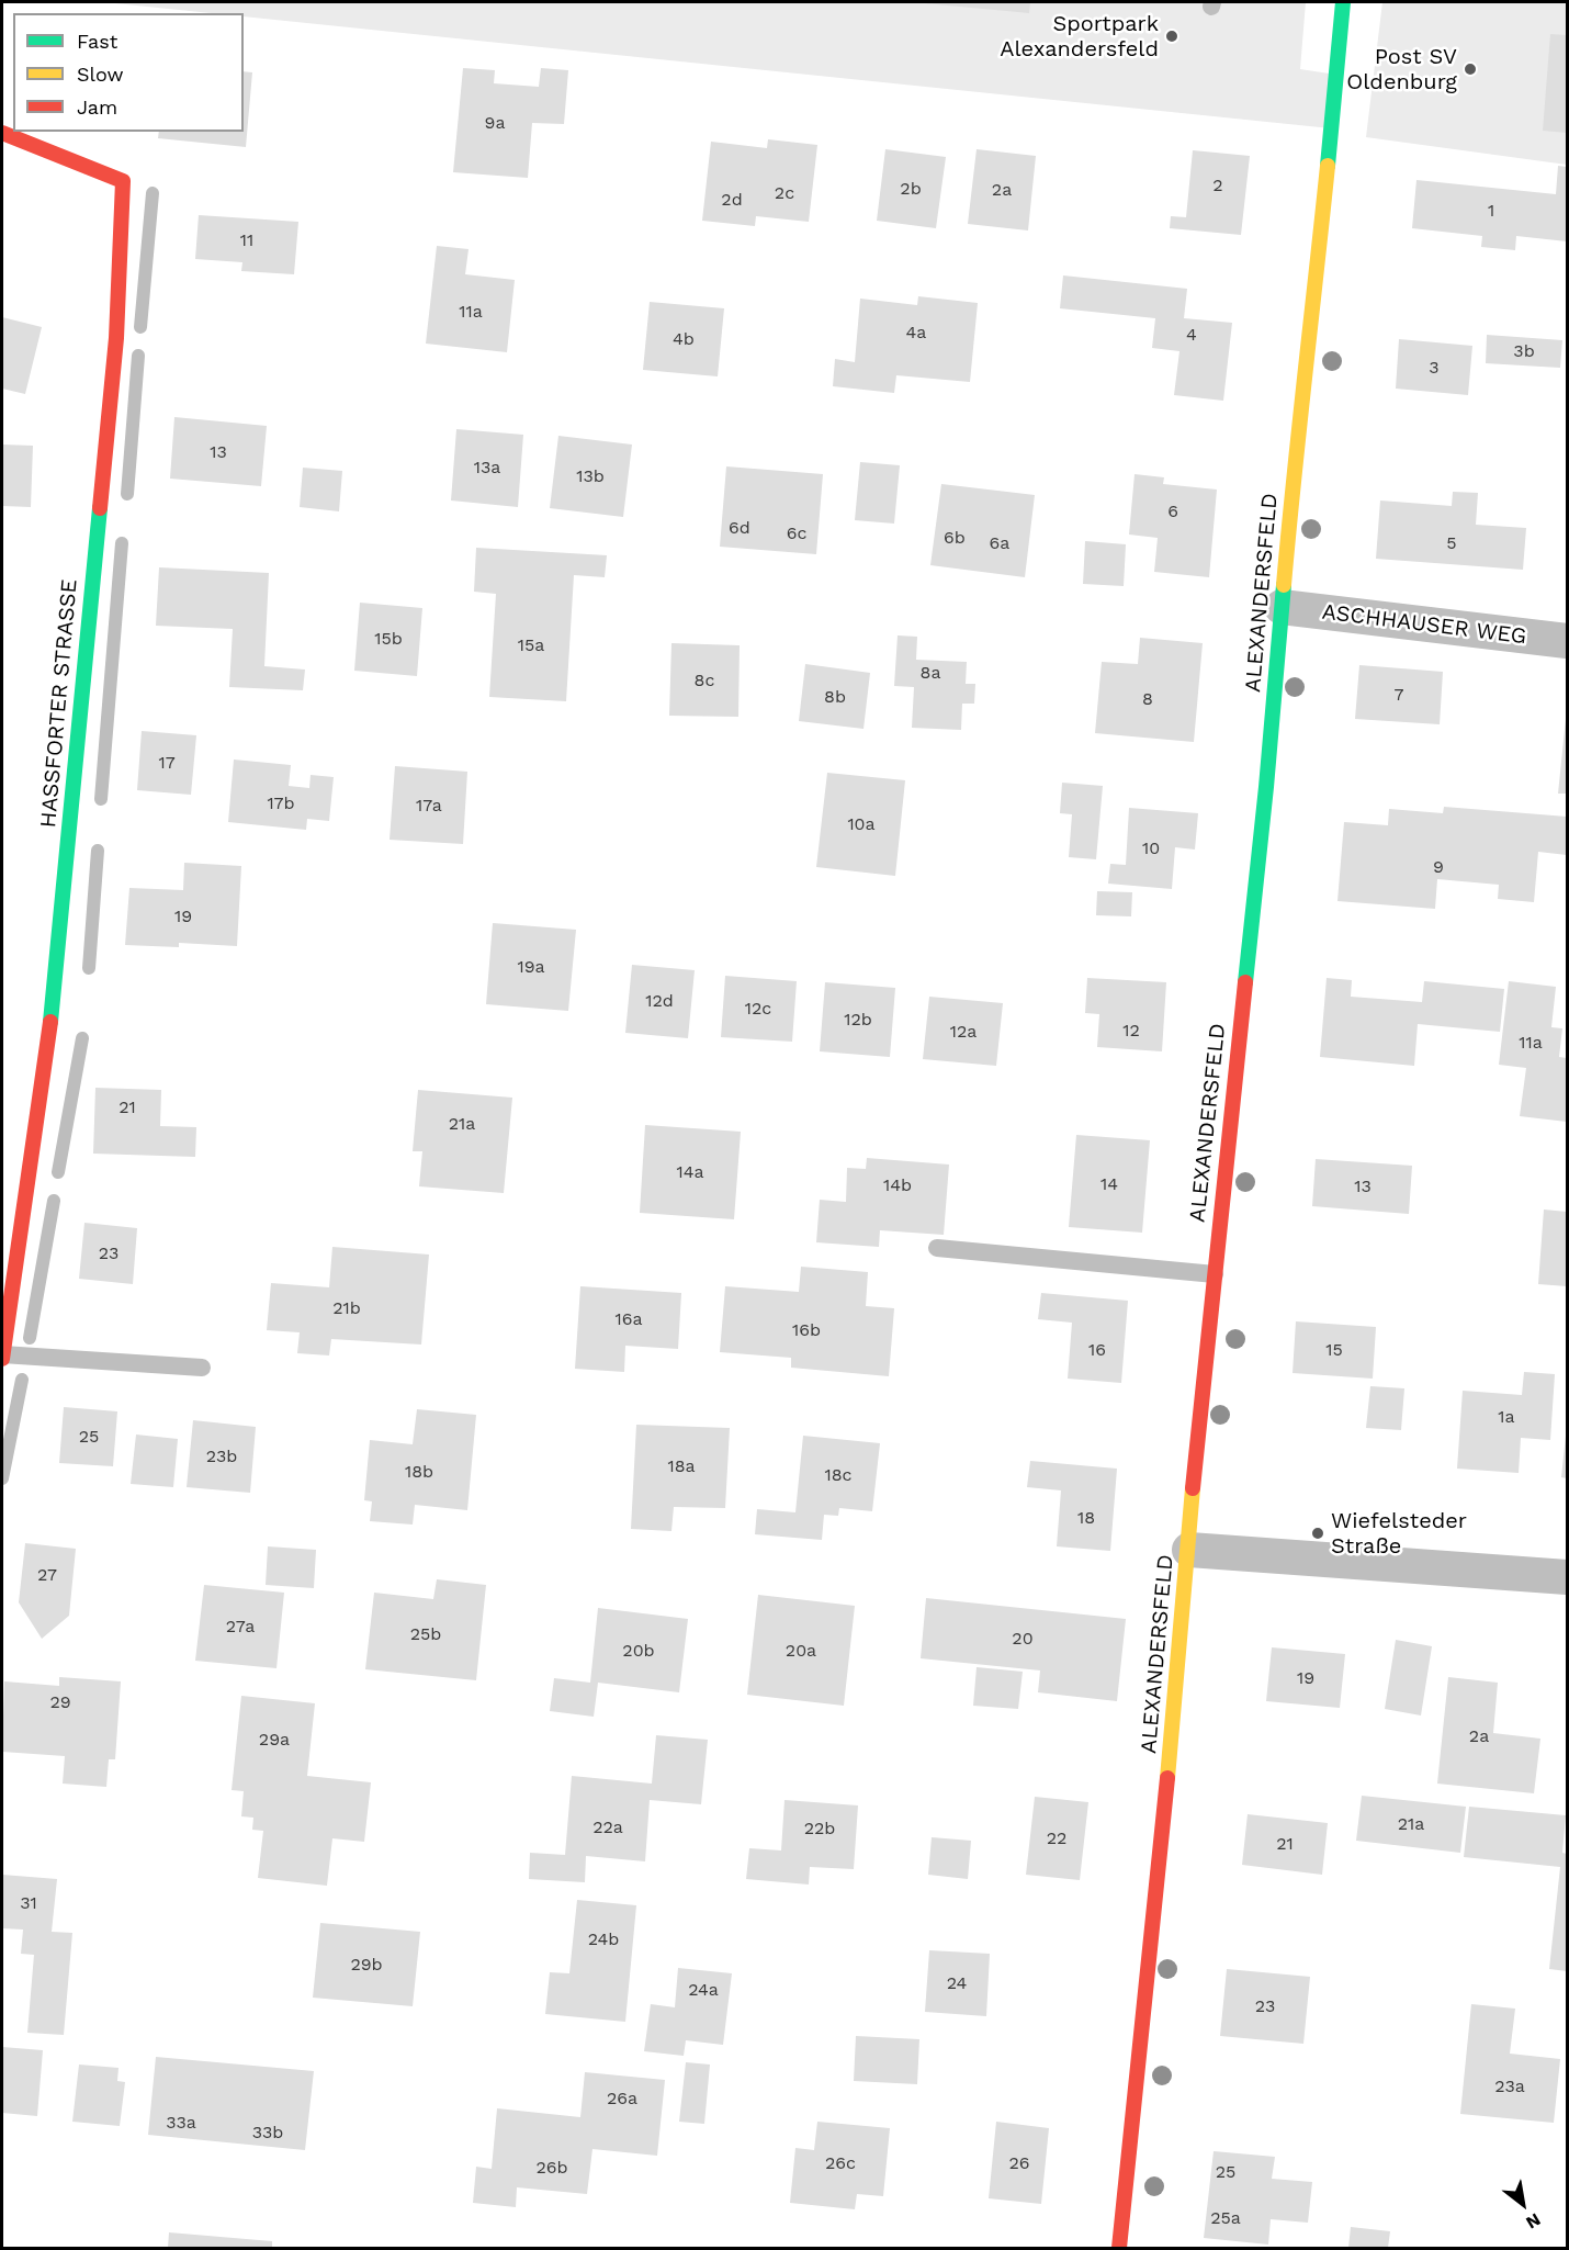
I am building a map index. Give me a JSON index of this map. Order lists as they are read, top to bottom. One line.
{"streets":{"street":["ALEXANDERSFELD","ASCHHAUSER WEG","HASSFORTER STRASSE"]},"crossings":[["ALEXANDERSFELD","ASCHHAUSER WEG"]],"places":["Sportpark Alexandersfeld","Post SV Oldenburg","Wiefelsteder Straße"],"house_numbers":["9a","2","2b","2a","2c","2d","1","11","11a","4a","4","4b","3b","3","13","13a","13b","6","6d","6c","6b","6a","5","15b","15a","8a","8c","7","8b","8","17","17b","17a","10a","10","9","19","19a","12d","12c","12b","12","12a","11a","21","21a","14a","14","14b","13","23","21b","16a","16b","16","15","1a","25","23b","18a","18b","18c","18","27","27a","25b","20","20b","20a","19","29","2a","29a","21a","22a","22b","22","21","31","24b","29b","24","24a","23","23a","26a","33a","33b","26c","26","26b","25","25a"],"legend":["Fast","Slow","Jam"],"north":"bottom right"}
